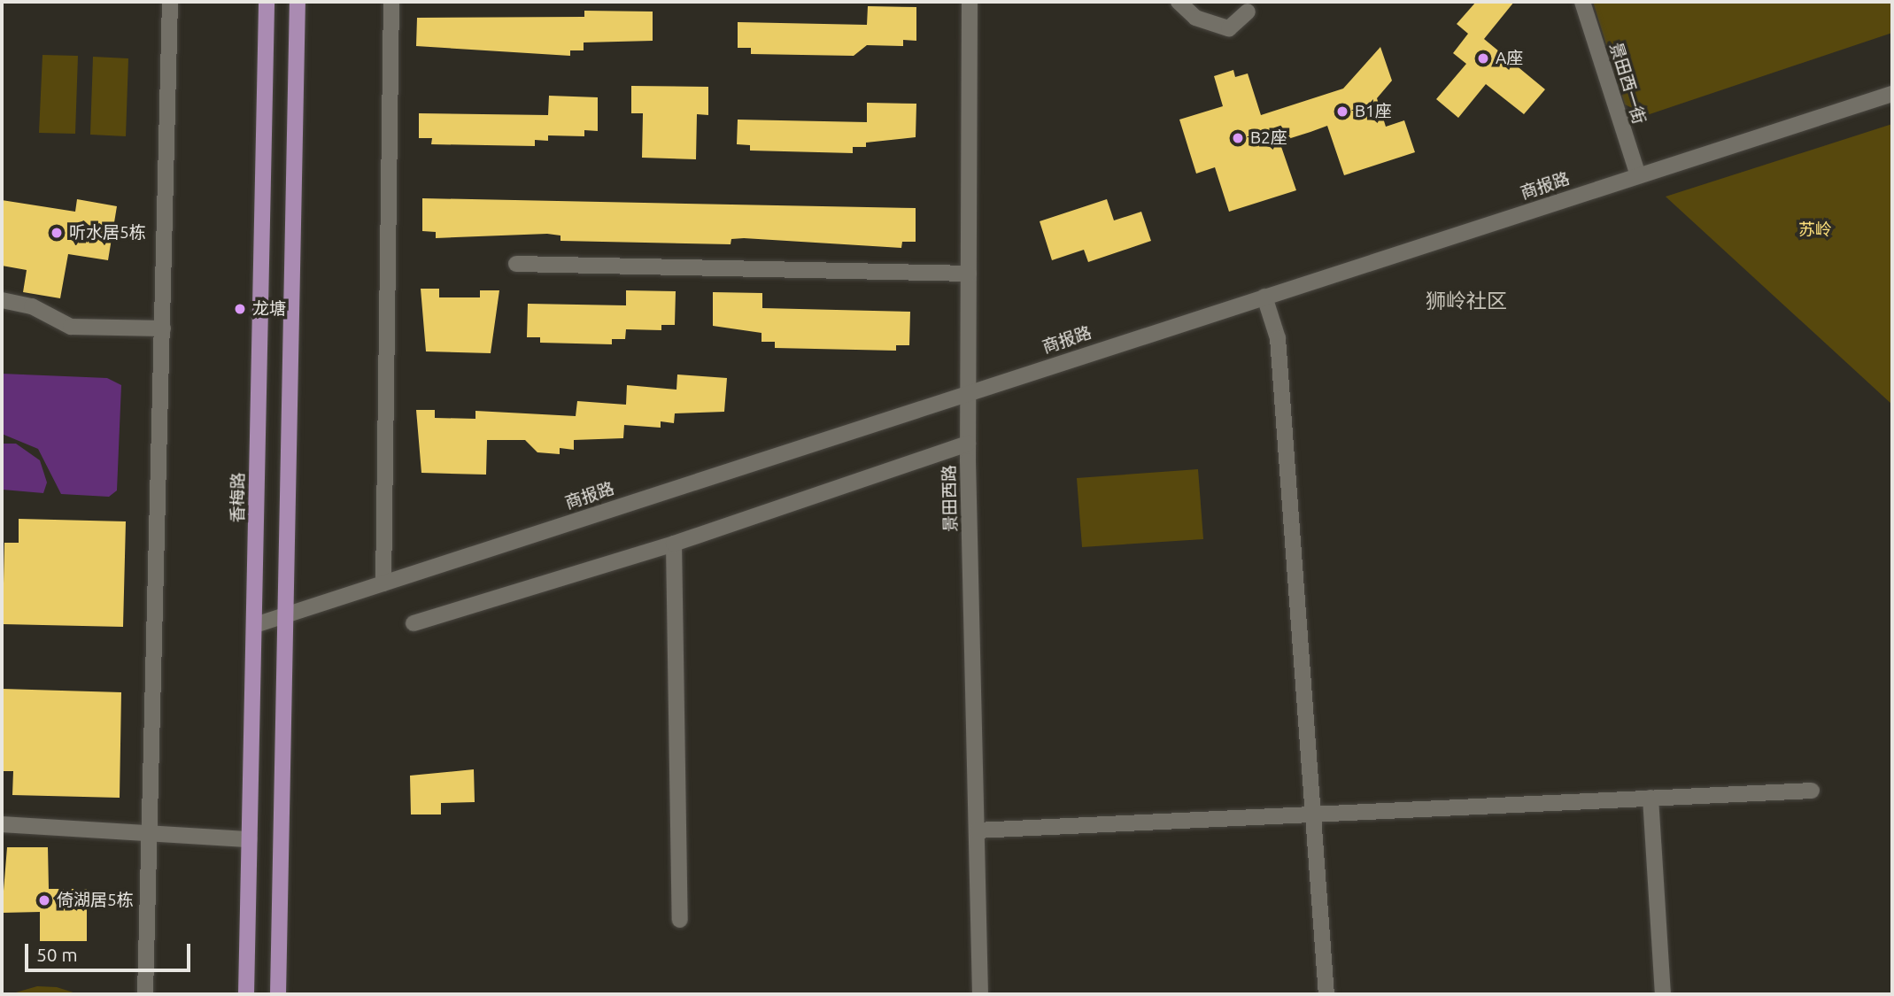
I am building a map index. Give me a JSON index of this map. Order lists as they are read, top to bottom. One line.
{"streets":{"main road":["香梅路"],"street":["景田西一街","商报路","景田西路"]},"crossings":[["景田西一街","商报路"],["商报路","香梅路"],["商报路","景田西路"]],"districts":["狮岭社区"],"parks":["苏岭"],"places":["A座","B1座","B2座","听水居5栋","龙塘","倚湖居5栋"],"scale_bar":"50 m"}
